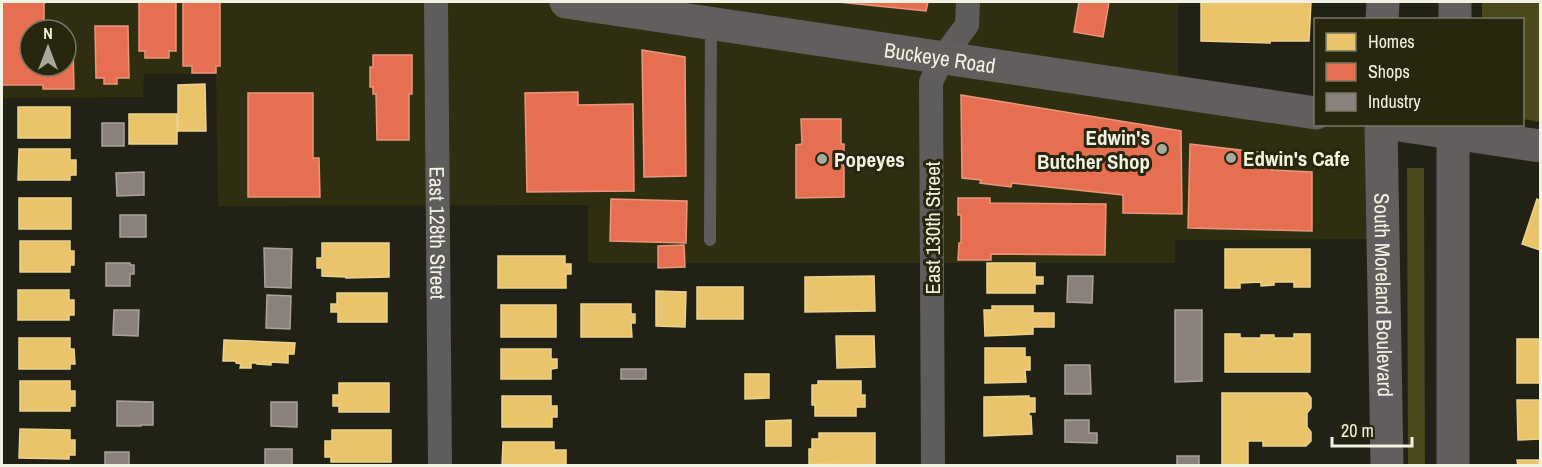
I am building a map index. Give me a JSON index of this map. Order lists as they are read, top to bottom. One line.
{"streets":{"street":["Buckeye Road","East 130th Street","East 128th Street","South Moreland Boulevard"]},"crossings":[["Buckeye Road","East 130th Street"]],"places":["Edwin's Butcher Shop","Edwin's Cafe","Popeyes"],"legend":["Homes","Shops","Industry"],"scale_bar":"20 m","north":"top"}
